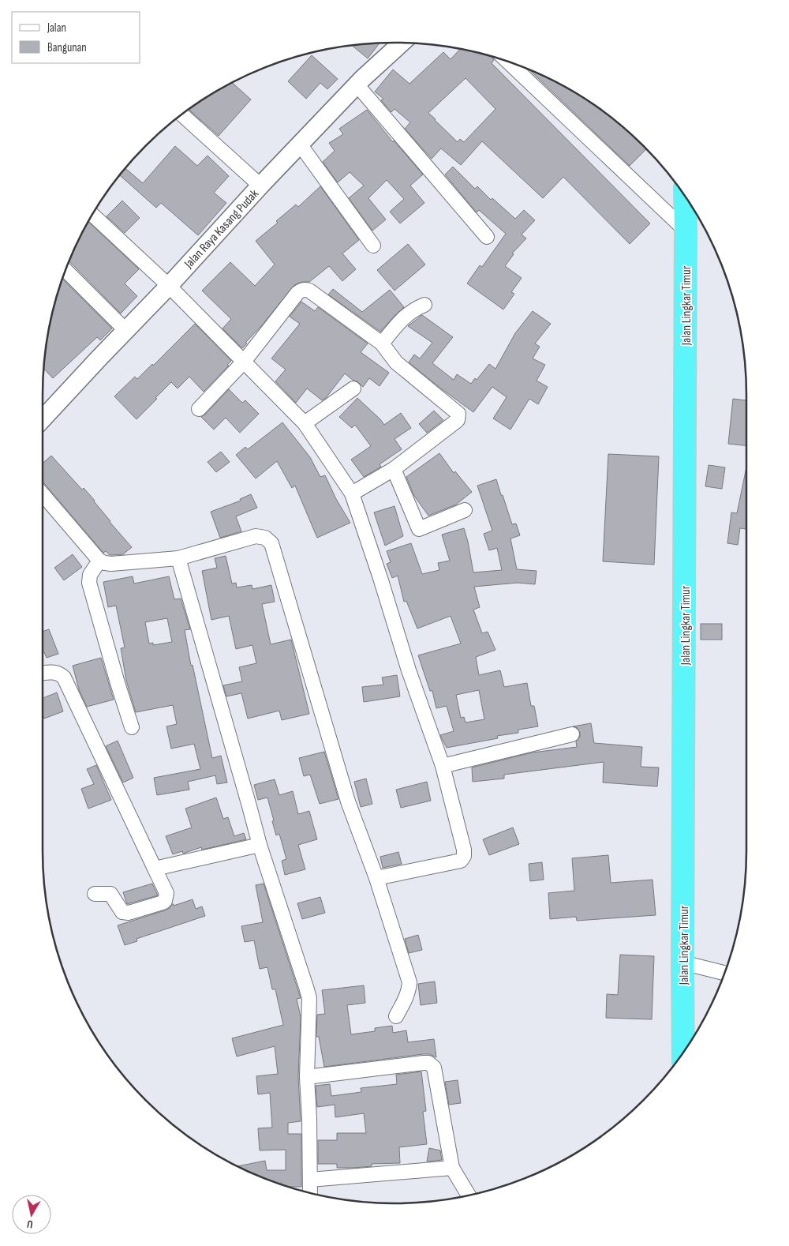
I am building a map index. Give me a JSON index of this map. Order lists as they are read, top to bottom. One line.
{"streets":{"highway":["Jalan Lingkar Timur"],"street":["Jalan Raya Kasang Pudak"]},"legend":["Jalan","Bangunan"],"north":"bottom"}
